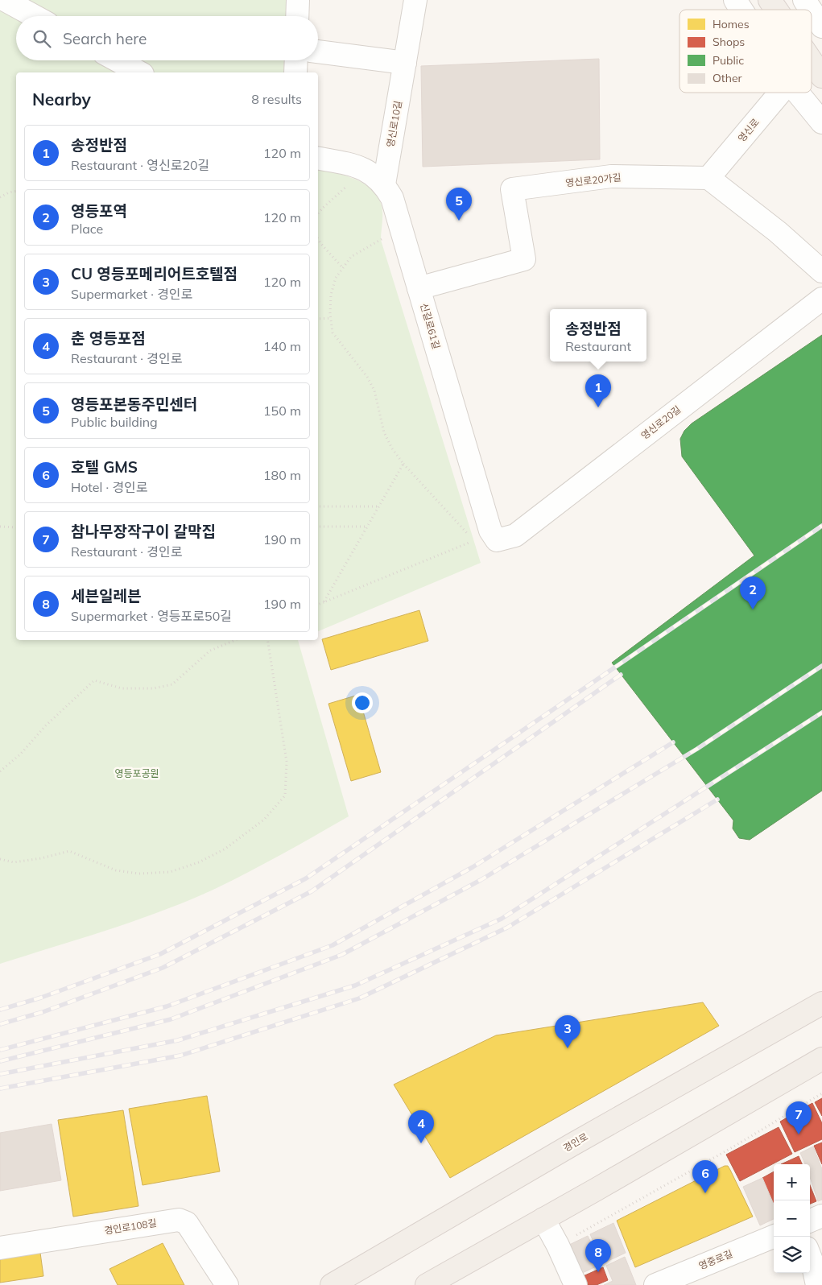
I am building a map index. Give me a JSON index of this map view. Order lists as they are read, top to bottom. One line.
{"streets":{"main road":["경인로"],"street":["영신로10길","영신로","영신로20가길","신길로61길","영신로20길","경인로108길","영중로길"]},"crossings":[["영신로10길","신길로61길"],["영신로","영신로20가길"],["영신로20가길","신길로61길"],["신길로61길","영신로20길"]],"parks":["영등포공원"],"legend":["Homes","Shops","Public","Other"],"page":{"search":"Search here","heading":["Nearby","8 results"],"list":[{"mark":"1","name":"송정반점","note":"Restaurant · 영신로20길","value":"120 m"},{"mark":"2","name":"영등포역","note":"Place","value":"120 m"},{"mark":"3","name":"CU 영등포메리어트호텔점","note":"Supermarket · 경인로","value":"120 m"},{"mark":"4","name":"춘 영등포점","note":"Restaurant · 경인로","value":"140 m"},{"mark":"5","name":"영등포본동주민센터","note":"Public building","value":"150 m"},{"mark":"6","name":"호텔 GMS","note":"Hotel · 경인로","value":"180 m"},{"mark":"7","name":"참나무장작구이 갈막집","note":"Restaurant · 경인로","value":"190 m"},{"mark":"8","name":"세븐일레븐","note":"Supermarket · 영등포로50길","value":"190 m"}],"pins":["5","1","2","3","7","4","6","8"],"popup":["송정반점","Restaurant"],"map_buttons":["+","−"]}}
